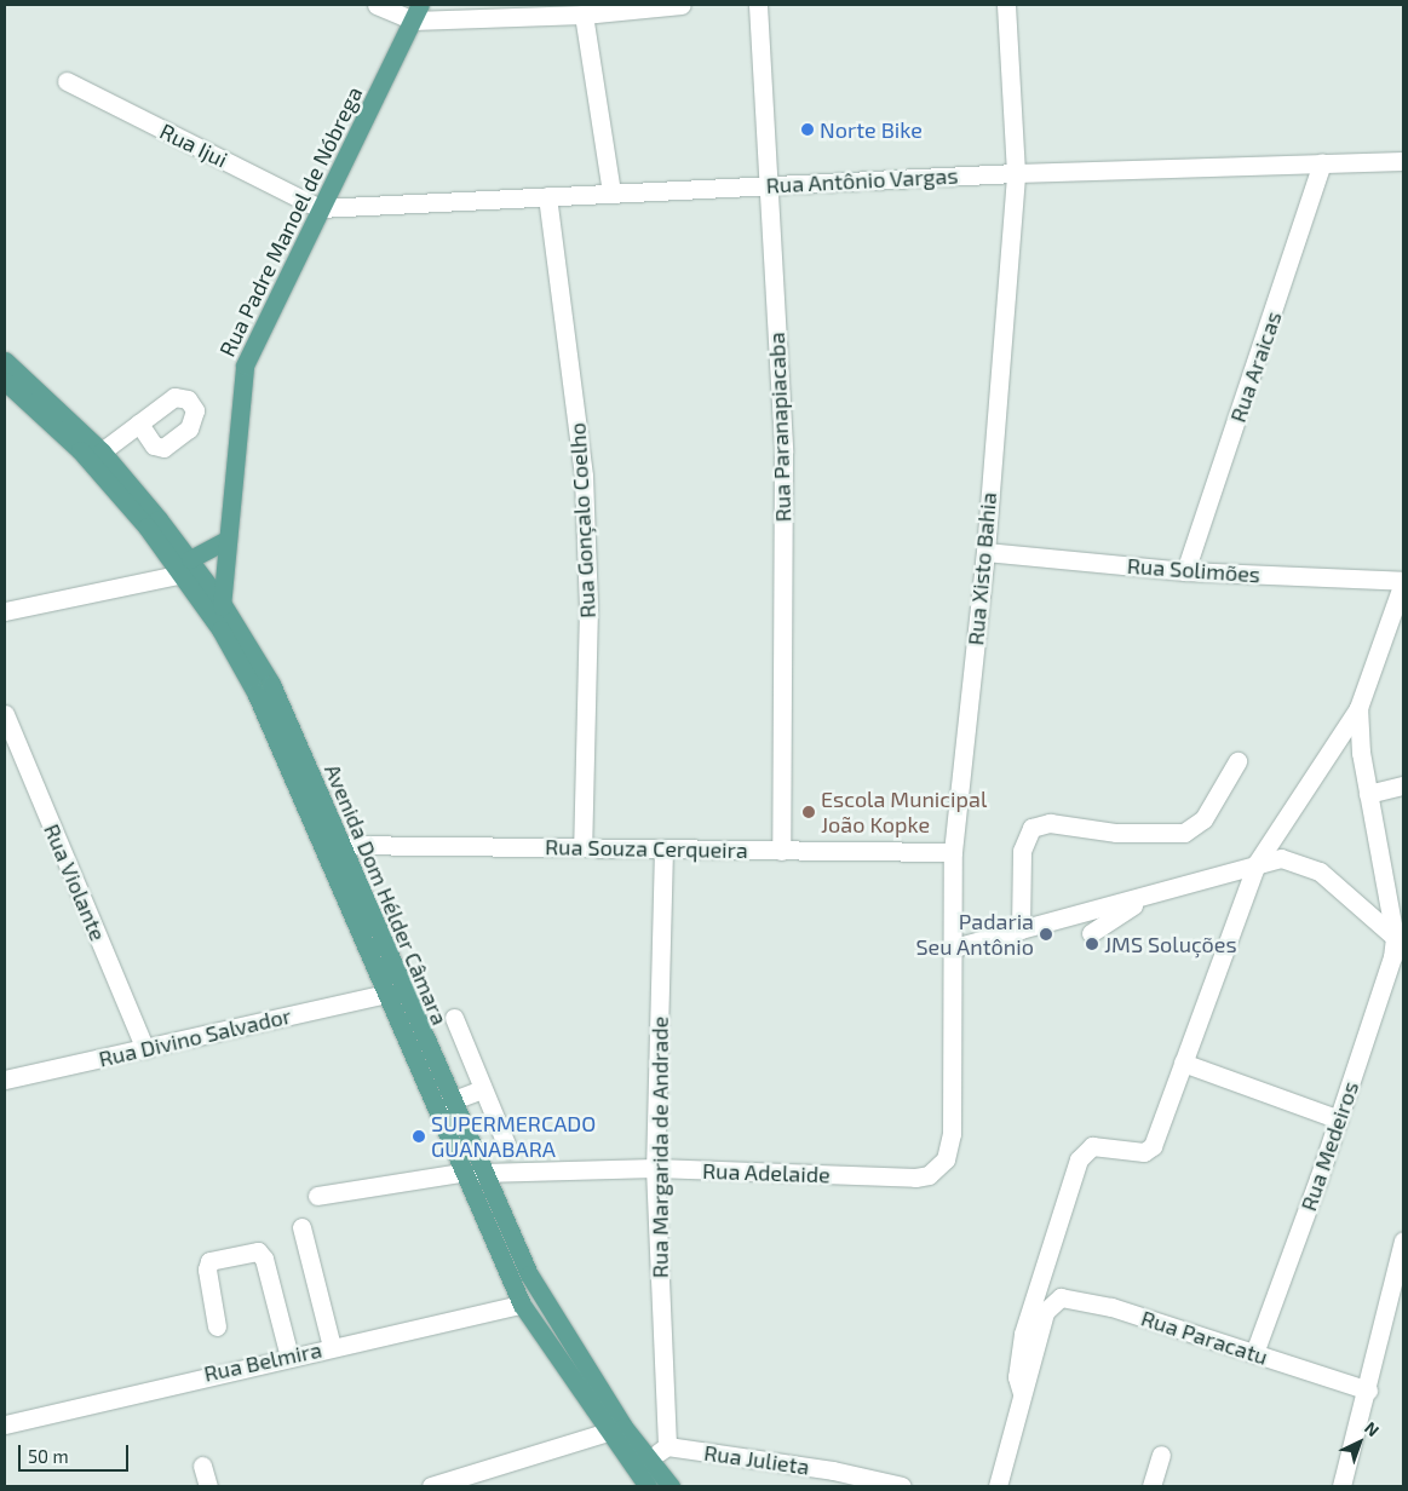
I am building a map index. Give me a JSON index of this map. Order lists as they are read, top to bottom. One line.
{"streets":{"main road":["Rua Padre Manoel de Nóbrega","Avenida Dom Hélder Câmara"],"street":["Rua Ijui","Rua Antônio Vargas","Rua Araicas","Rua Paranapiacaba","Rua Gonçalo Coelho","Rua Xisto Bahia","Rua Solimões","Rua Souza Cerqueira","Rua Violante","Rua Divino Salvador","Rua Medeiros","Rua Margarida de Andrade","Rua Adelaide","Rua Paracatu","Rua Belmira","Rua Julieta"]},"crossings":[["Rua Ijui","Rua Antônio Vargas"],["Rua Ijui","Rua Padre Manoel de Nóbrega"],["Rua Antônio Vargas","Rua Padre Manoel de Nóbrega"],["Rua Antônio Vargas","Rua Araicas"],["Rua Antônio Vargas","Rua Paranapiacaba"],["Rua Antônio Vargas","Rua Gonçalo Coelho"],["Rua Antônio Vargas","Rua Xisto Bahia"],["Rua Padre Manoel de Nóbrega","Avenida Dom Hélder Câmara"],["Rua Araicas","Rua Solimões"],["Rua Paranapiacaba","Rua Souza Cerqueira"],["Rua Gonçalo Coelho","Rua Souza Cerqueira"],["Rua Xisto Bahia","Rua Solimões"],["Rua Xisto Bahia","Rua Souza Cerqueira"],["Rua Xisto Bahia","Rua Adelaide"],["Rua Souza Cerqueira","Avenida Dom Hélder Câmara"],["Rua Souza Cerqueira","Rua Margarida de Andrade"],["Rua Violante","Rua Divino Salvador"],["Avenida Dom Hélder Câmara","Rua Divino Salvador"],["Avenida Dom Hélder Câmara","Rua Adelaide"],["Avenida Dom Hélder Câmara","Rua Belmira"],["Rua Medeiros","Rua Paracatu"],["Rua Margarida de Andrade","Rua Adelaide"],["Rua Margarida de Andrade","Rua Julieta"]],"places":["Norte Bike","Escola Municipal João Kopke","Padaria Seu Antônio","JMS Soluções","SUPERMERCADO GUANABARA"],"scale_bar":"50 m","north":"top right"}
